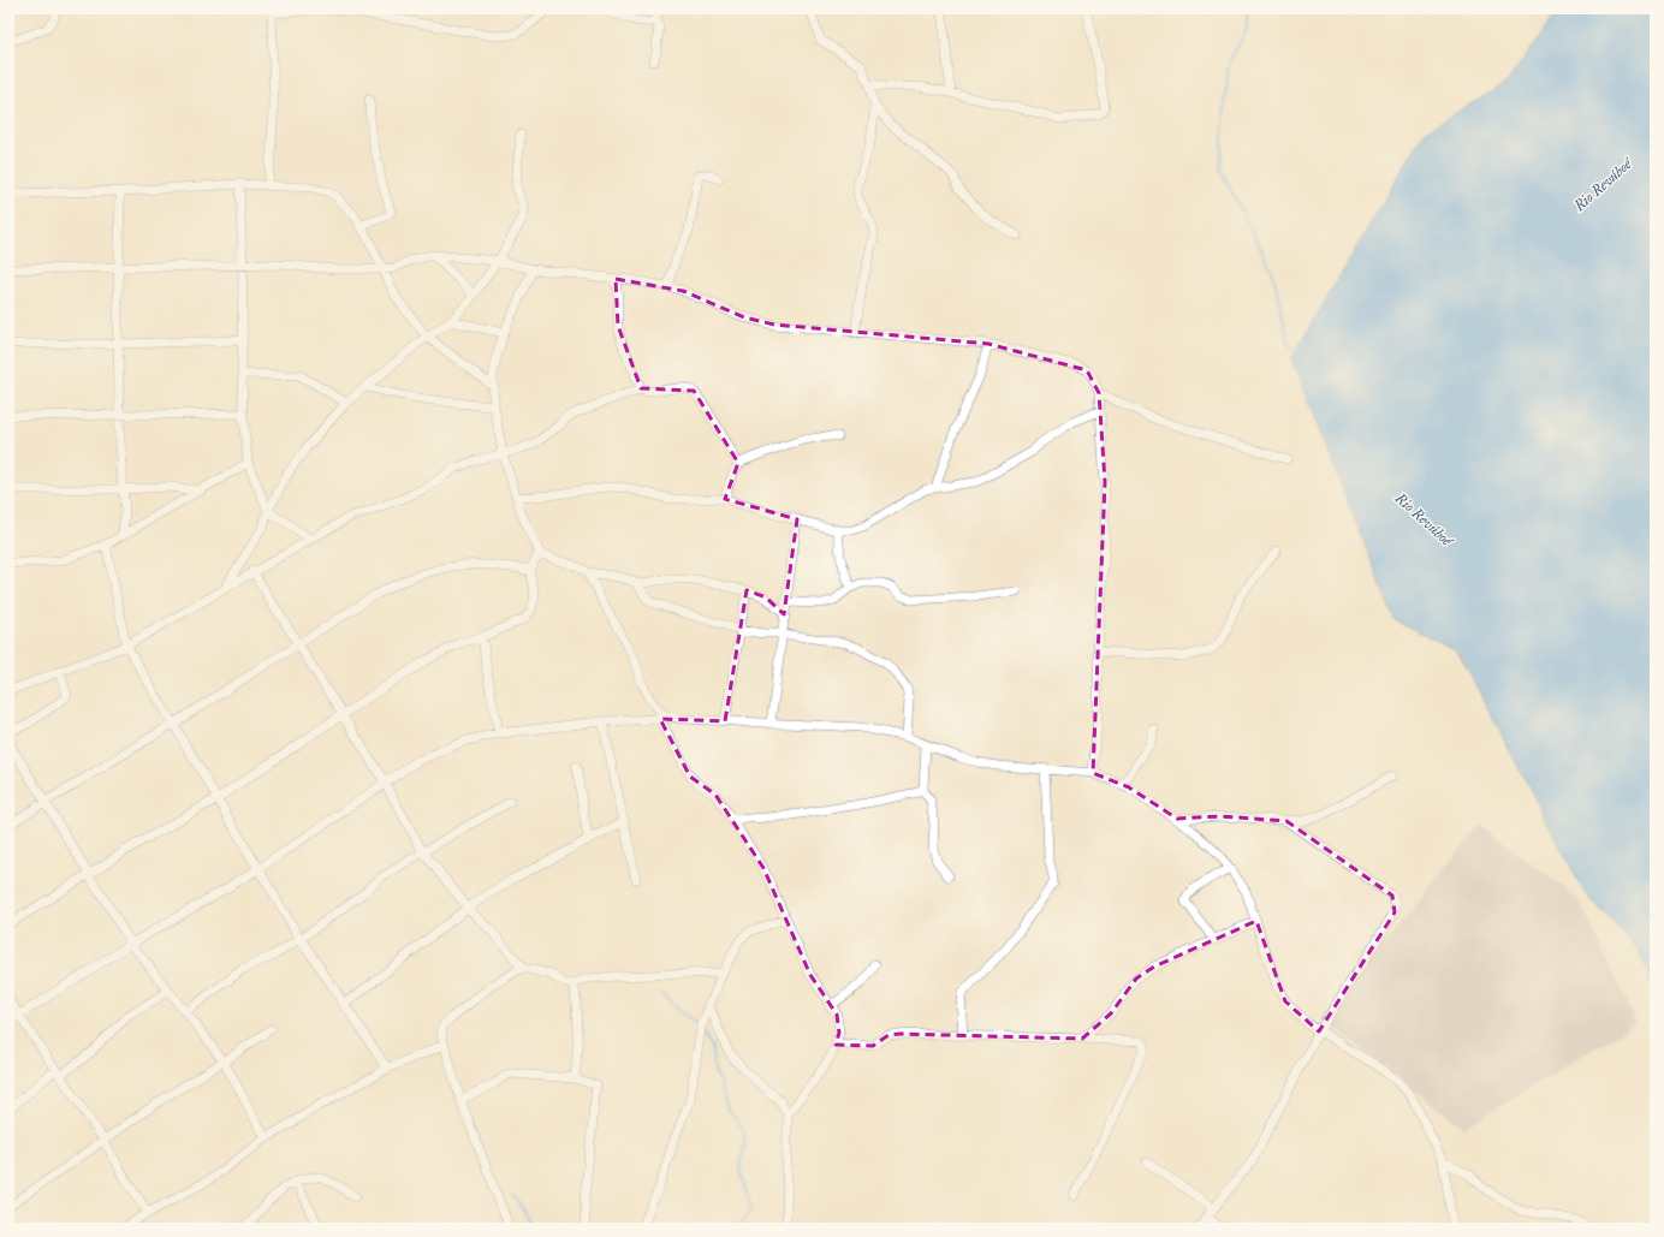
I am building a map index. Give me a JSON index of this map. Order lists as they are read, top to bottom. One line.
{"water":["Rio Revúboé"]}
